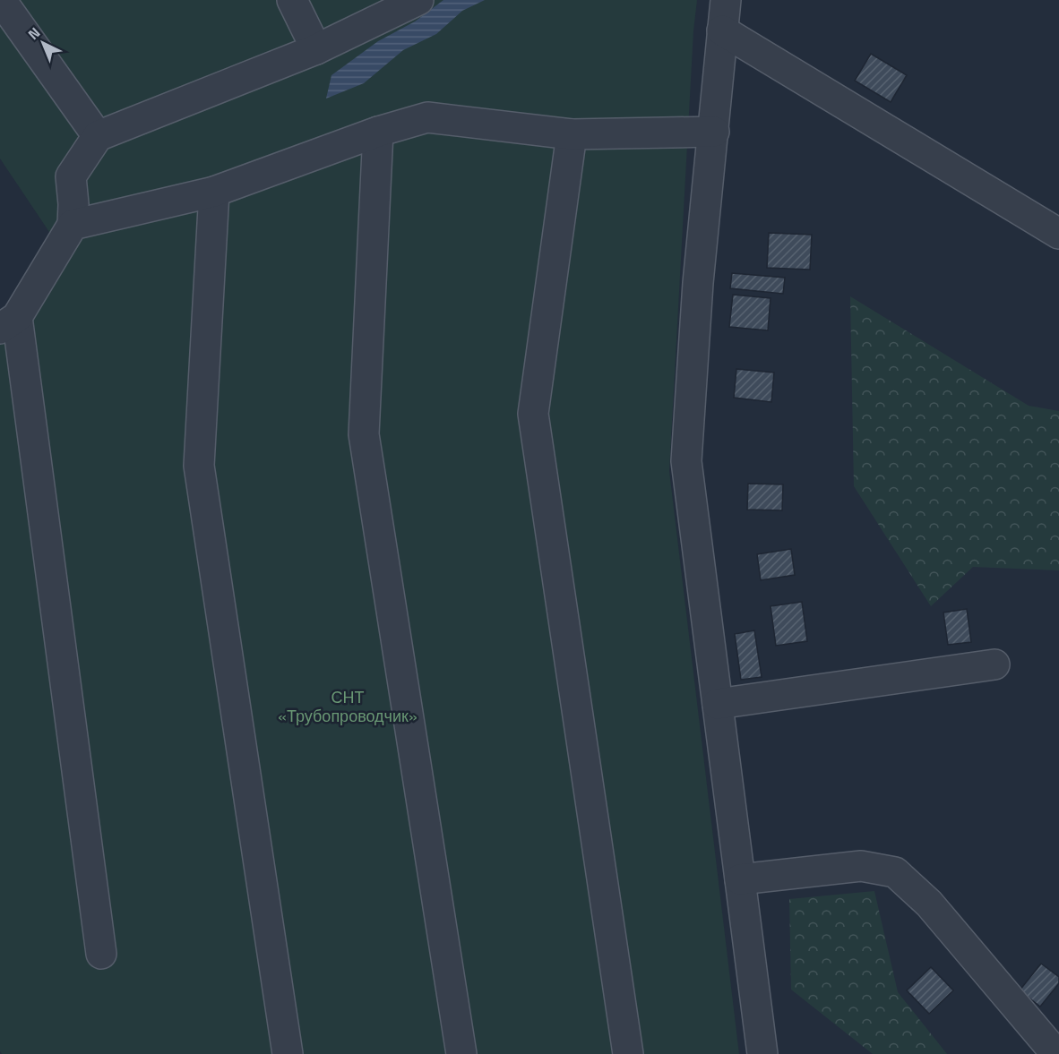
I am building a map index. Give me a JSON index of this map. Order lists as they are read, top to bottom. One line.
{"parks":["СНТ «Трубопроводчик»"],"north":"top left"}
